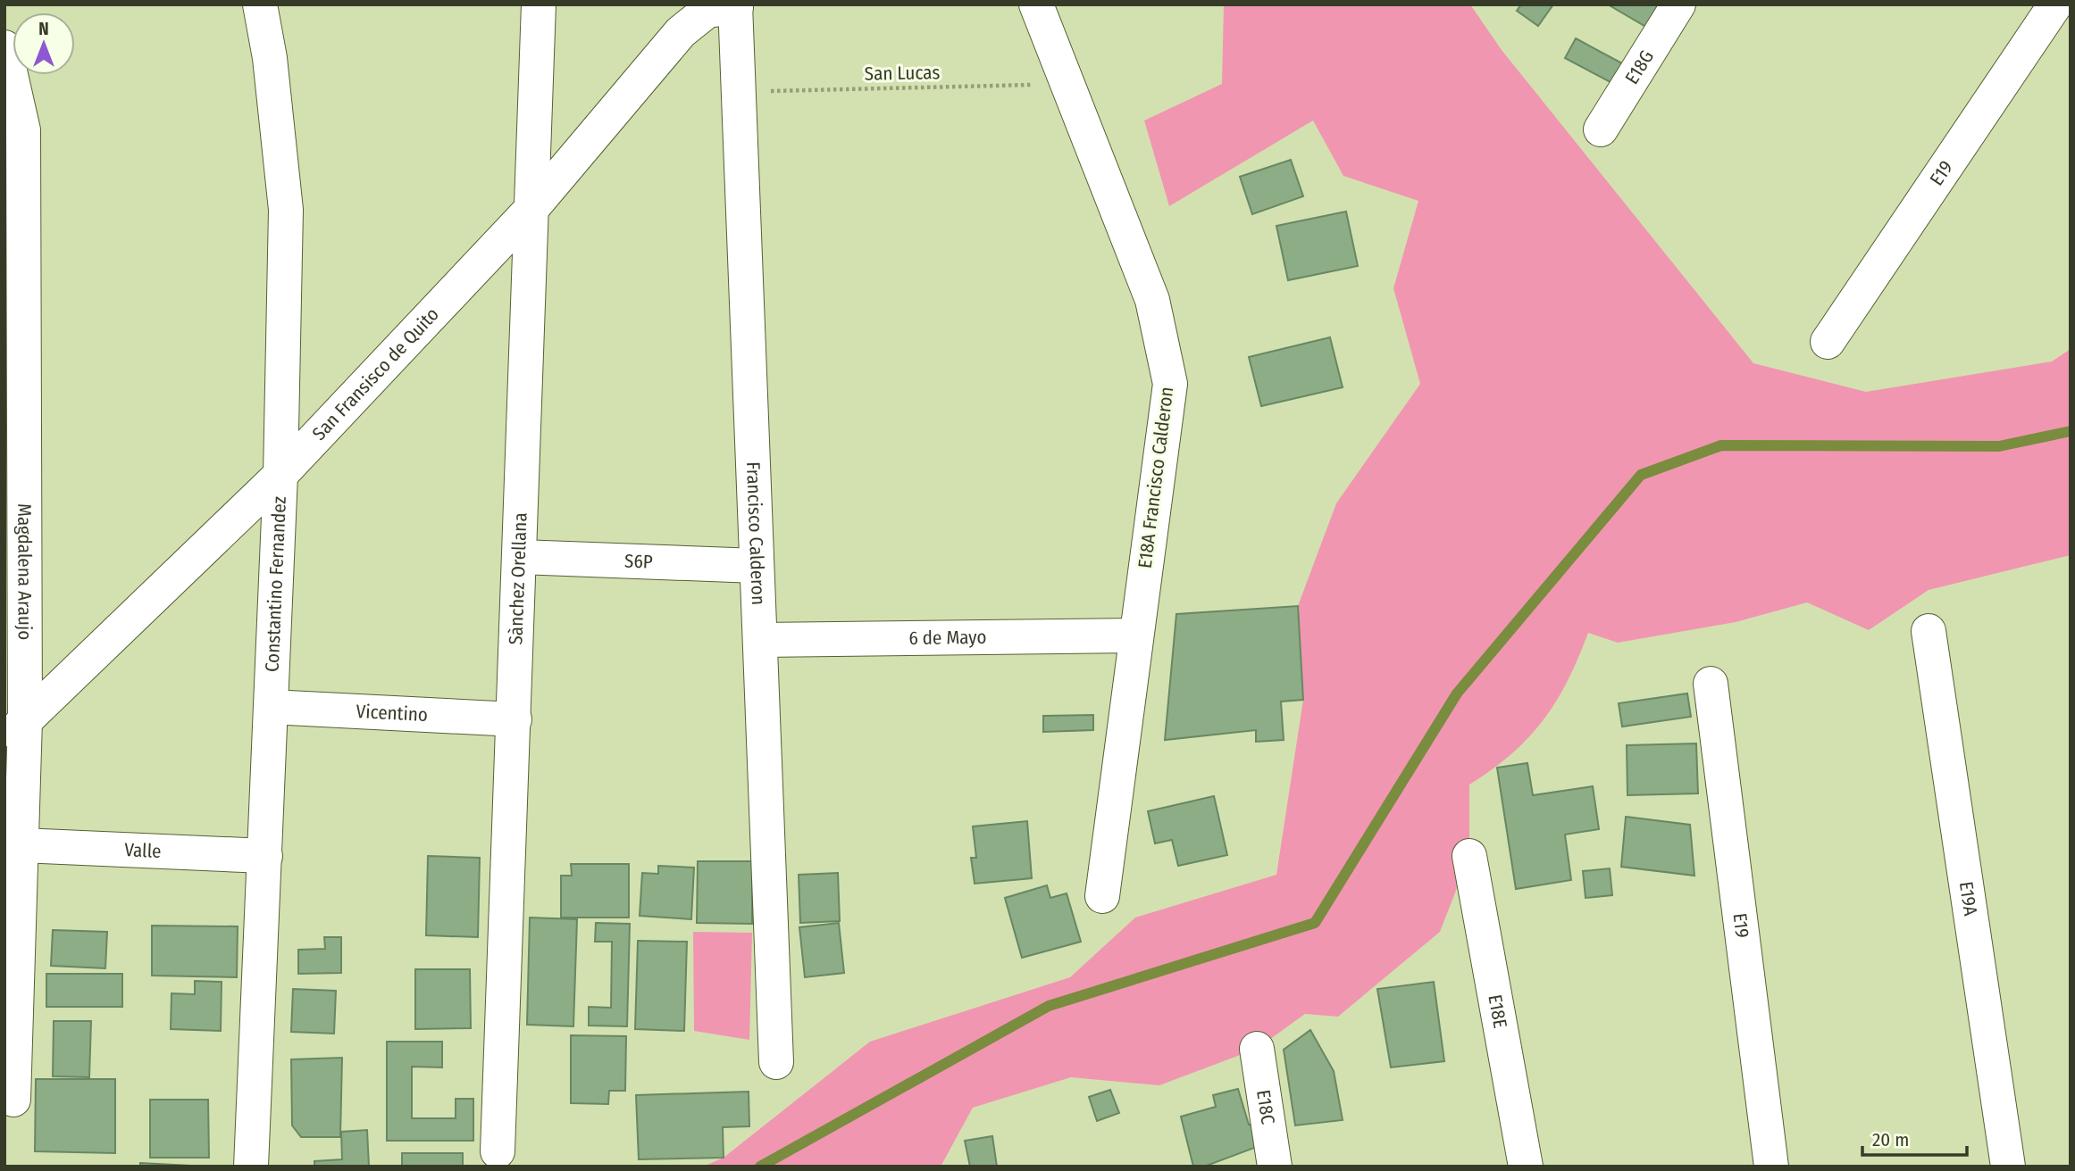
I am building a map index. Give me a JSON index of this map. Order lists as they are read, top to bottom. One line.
{"streets":{"street":["E18G","E19","San Fransisco de Quito","E18A Francisco Calderon","Francisco Calderon","S6P","Magdalena Araujo","Sànchez Orellana","Constantino Fernandez","6 de Mayo","Vicentino","Valle","E19A","E18E","E18C"],"path":["San Lucas"]},"crossings":[["San Lucas","E18A Francisco Calderon"],["San Lucas","Francisco Calderon"],["San Fransisco de Quito","Francisco Calderon"],["San Fransisco de Quito","Magdalena Araujo"],["San Fransisco de Quito","Sànchez Orellana"],["San Fransisco de Quito","Constantino Fernandez"],["E18A Francisco Calderon","6 de Mayo"],["Francisco Calderon","S6P"],["Francisco Calderon","6 de Mayo"],["S6P","Sànchez Orellana"],["Magdalena Araujo","Valle"],["Sànchez Orellana","Vicentino"],["Constantino Fernandez","Vicentino"],["Constantino Fernandez","Valle"]],"scale_bar":"20 m","north":"top"}
